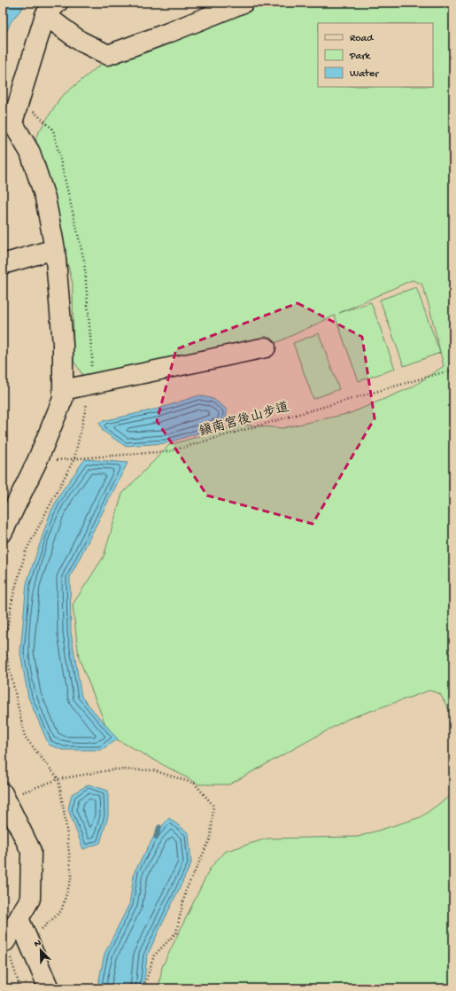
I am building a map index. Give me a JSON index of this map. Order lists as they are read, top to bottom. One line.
{"streets":{"path":["鎮南宮後山步道"]},"legend":["Road","Park","Water"],"north":"top left"}
